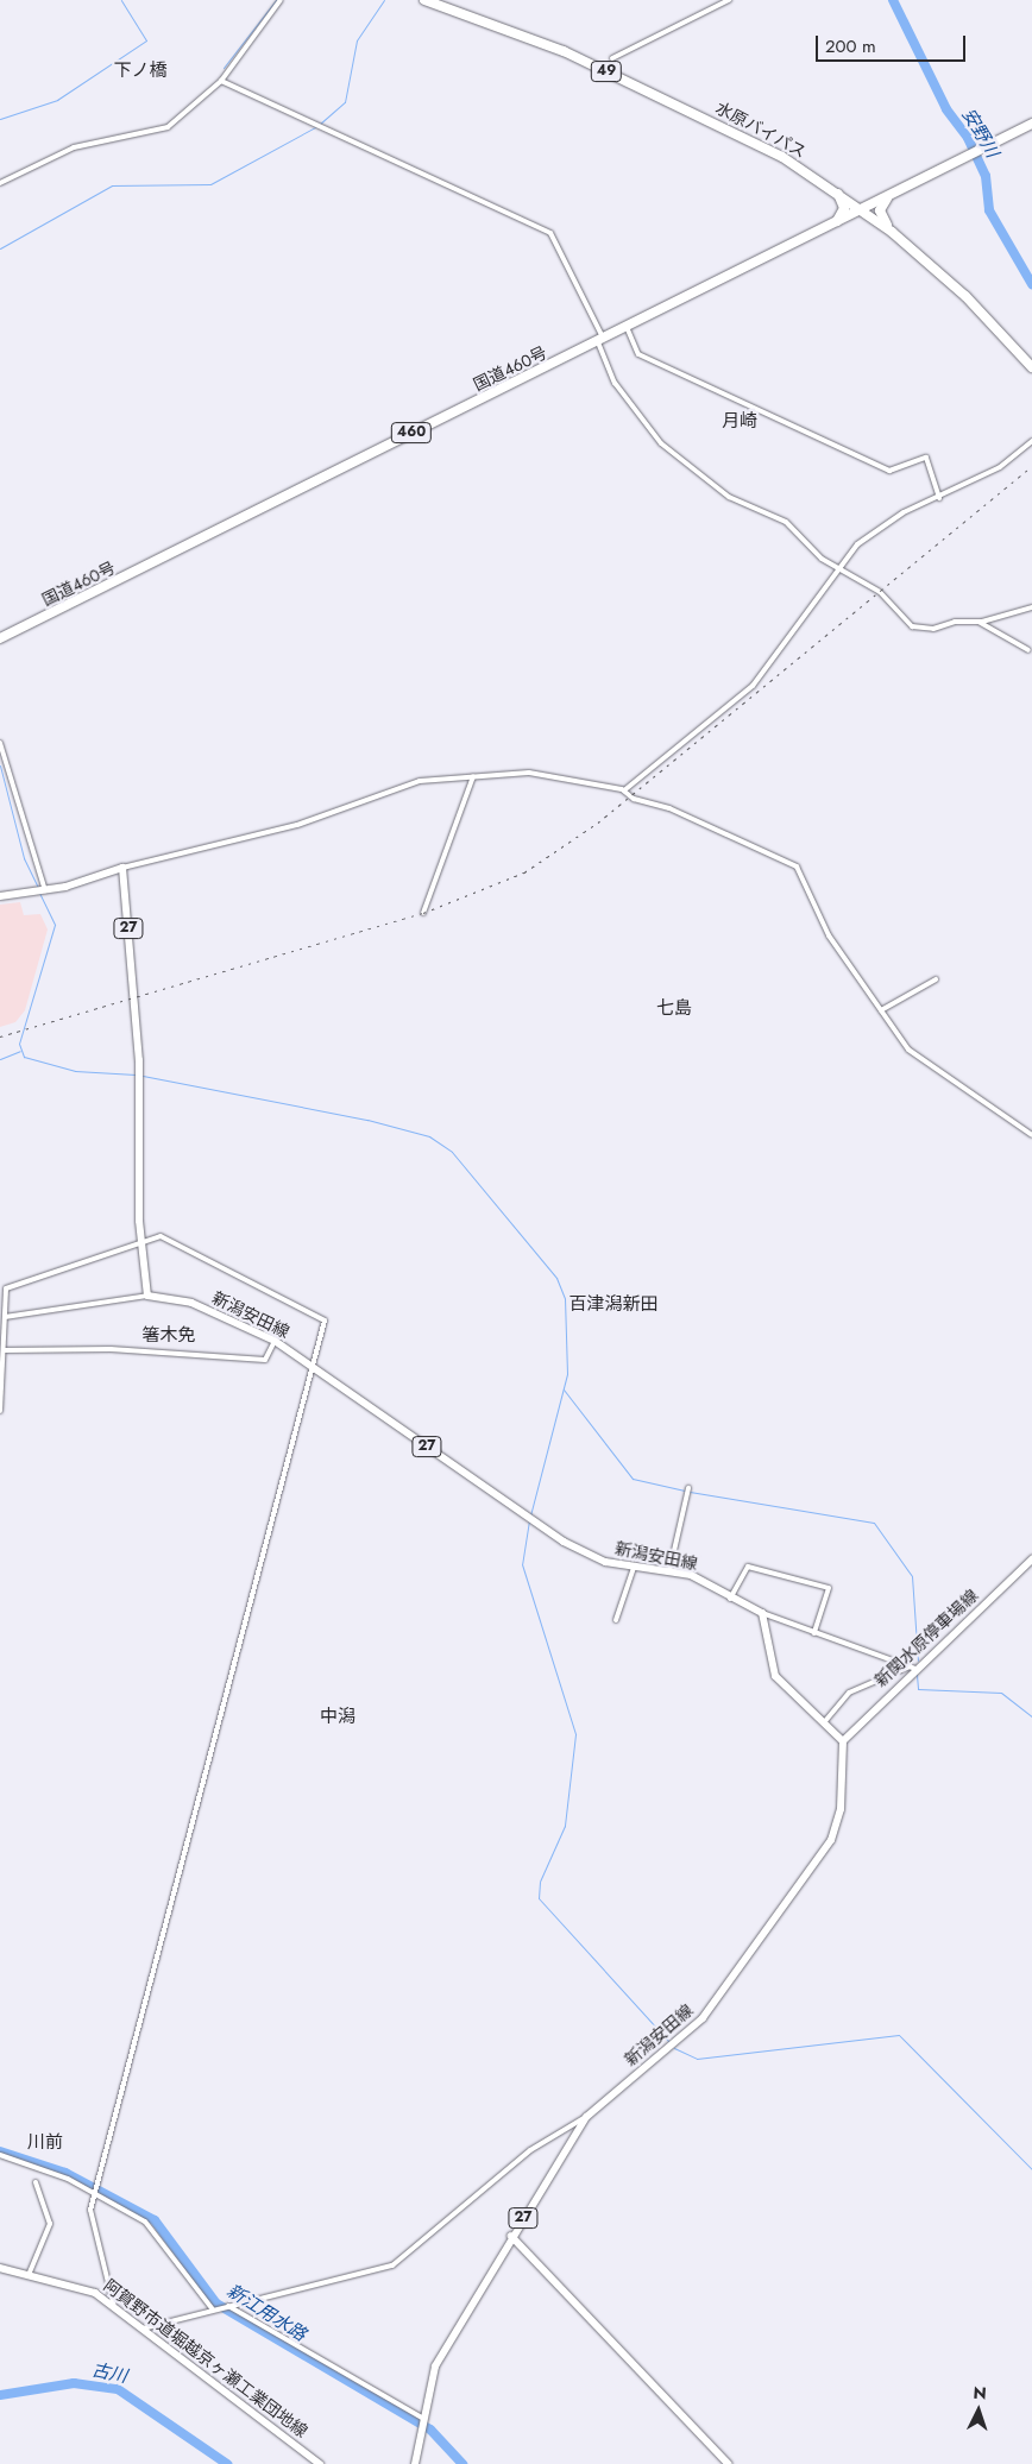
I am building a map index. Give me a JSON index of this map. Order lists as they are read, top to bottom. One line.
{"streets":{"highway":["49","水原バイパス","国道460号","460"],"main road":["27","新潟安田線"],"street":["新関水原停車場線","阿賀野市道堀越京ヶ瀬工業団地線"]},"crossings":[["水原バイパス","国道460号"],["27","新潟安田線"],["新潟安田線","新関水原停車場線"]],"districts":["下ノ橋","月崎","七島","百津潟新田","箸木免","中潟","川前"],"water":["安野川","新江用水路","古川"],"scale_bar":"200 m","north":"top"}
